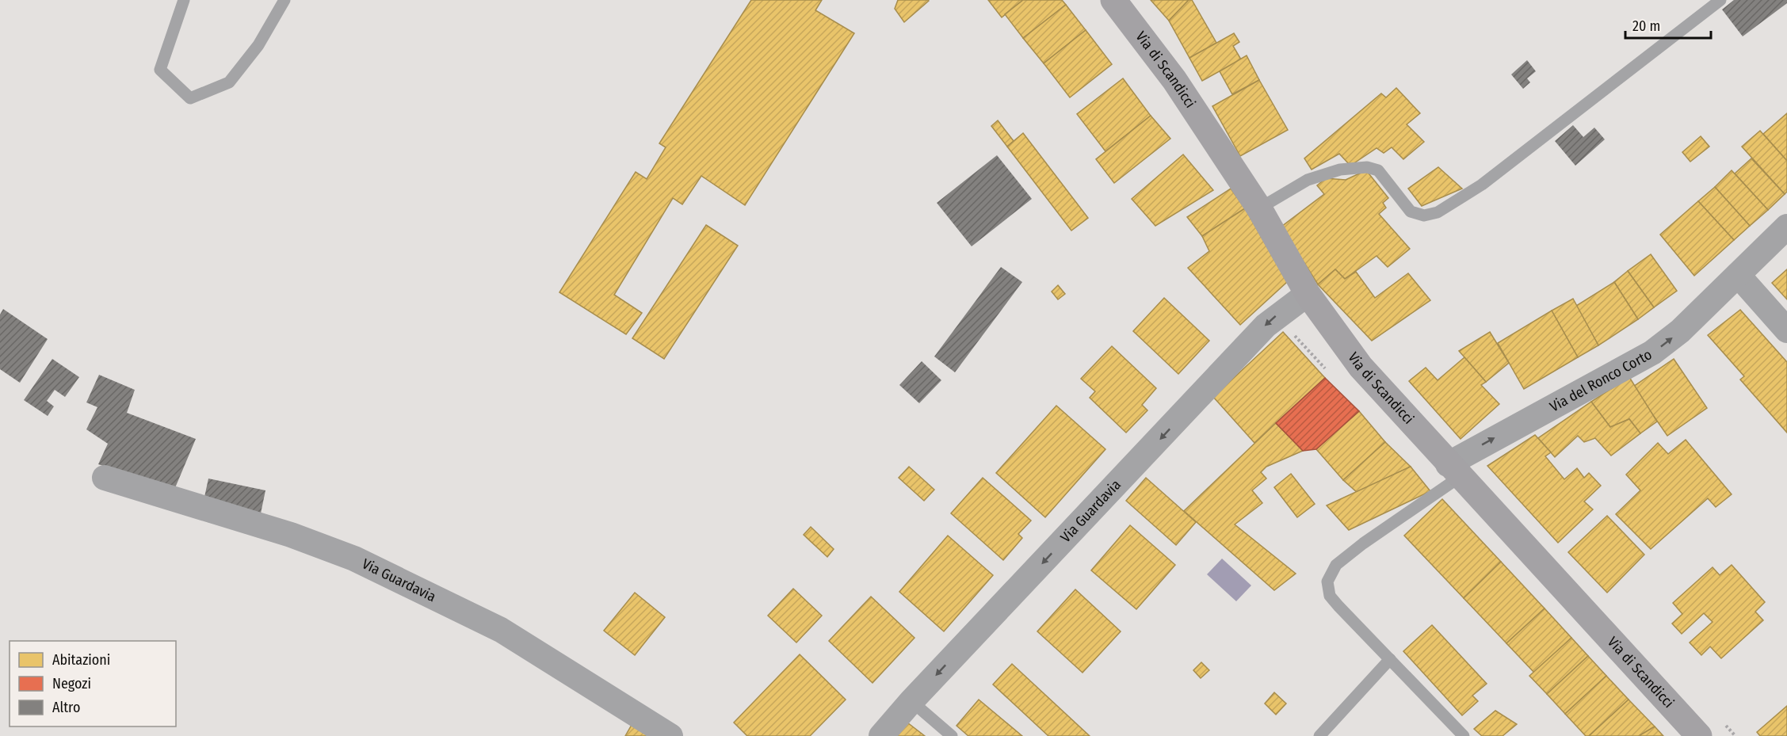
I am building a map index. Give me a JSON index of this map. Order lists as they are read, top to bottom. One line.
{"streets":{"street":["Via di Scandicci","Via del Ronco Corto","Via Guardavia"]},"crossings":[["Via di Scandicci","Via del Ronco Corto"],["Via di Scandicci","Via Guardavia"]],"one_way":["Via del Ronco Corto","Via Guardavia"],"legend":["Abitazioni","Negozi","Altro"],"scale_bar":"20 m"}
